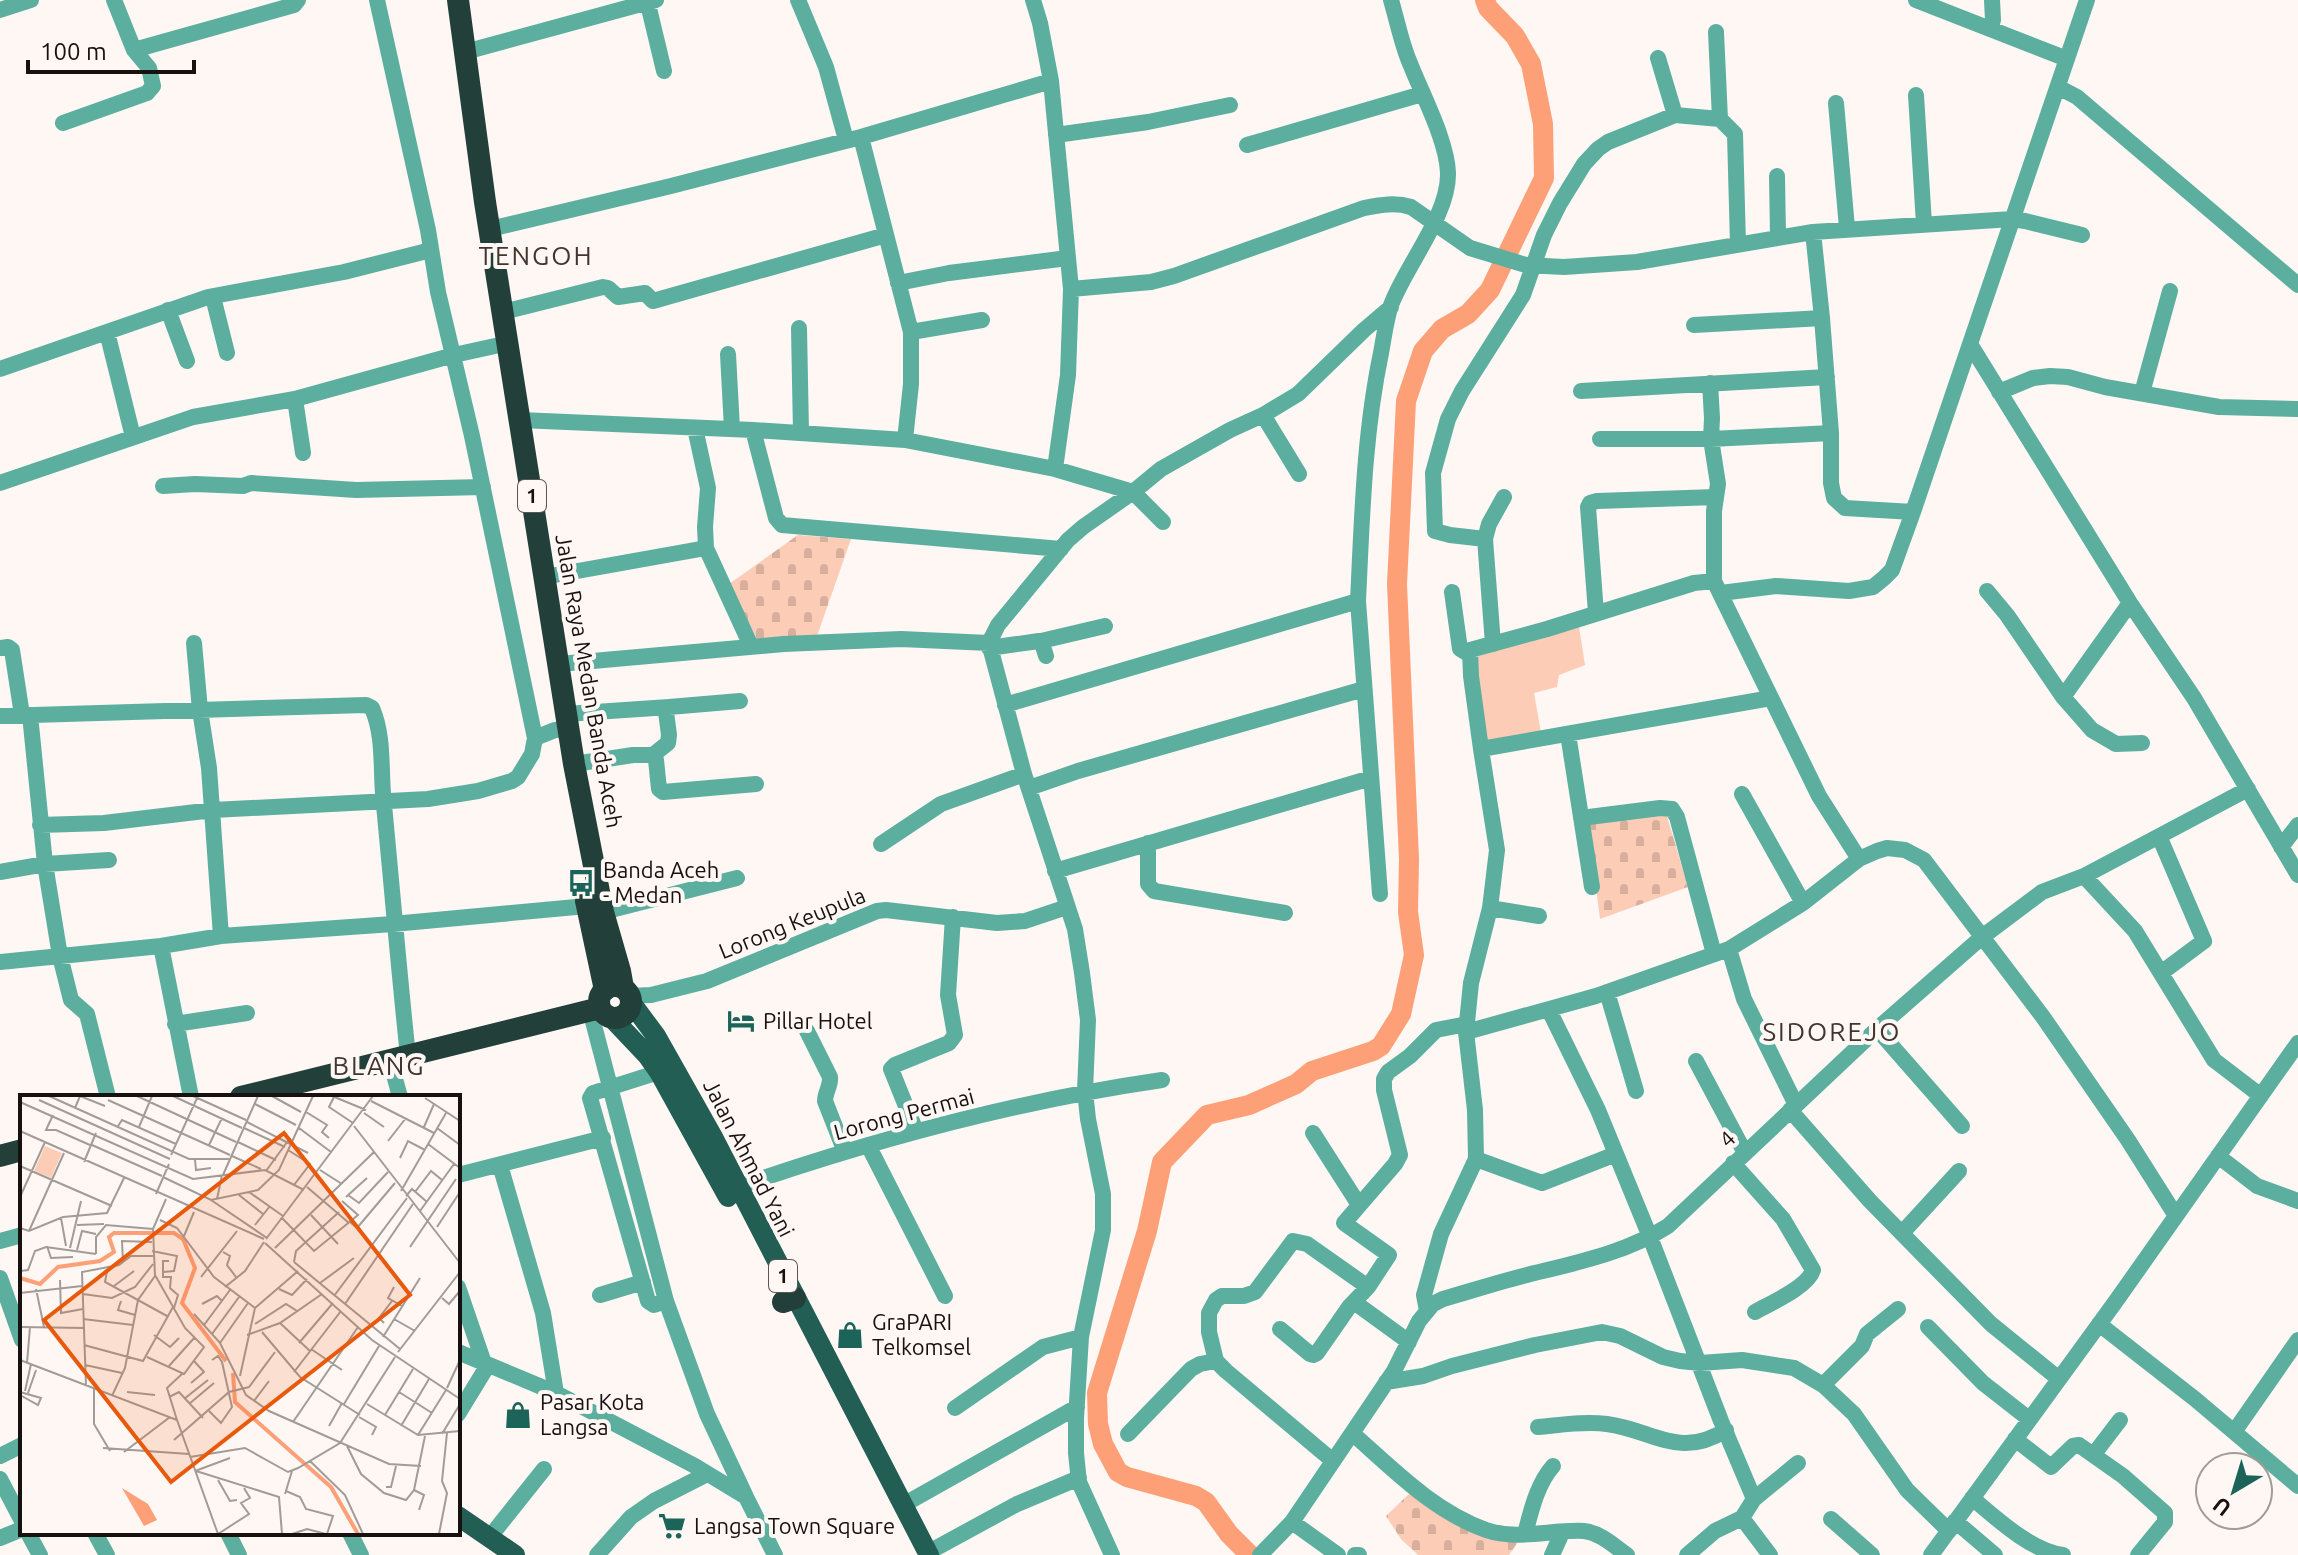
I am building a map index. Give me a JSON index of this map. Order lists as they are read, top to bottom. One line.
{"streets":{"highway":["1","Jalan Raya Medan Banda Aceh"],"main road":["Jalan Ahmad Yani"],"street":["Lorong Keupula","Lorong Permai","4"]},"crossings":[["1","Jalan Raya Medan Banda Aceh"],["1","Lorong Keupula"],["1","Jalan Ahmad Yani"],["Jalan Raya Medan Banda Aceh","Lorong Keupula"],["Jalan Raya Medan Banda Aceh","Jalan Ahmad Yani"],["Lorong Keupula","Jalan Ahmad Yani"],["Lorong Permai","Jalan Ahmad Yani"]],"districts":["TENGOH","SIDOREJO","BLANG"],"places":{"bus stop":["Banda Aceh - Medan"],"hotel":["Pillar Hotel"],"shop":["GraPARI Telkomsel","Pasar Kota Langsa"],"supermarket":["Langsa Town Square"]},"scale_bar":"100 m","north":"bottom left"}
